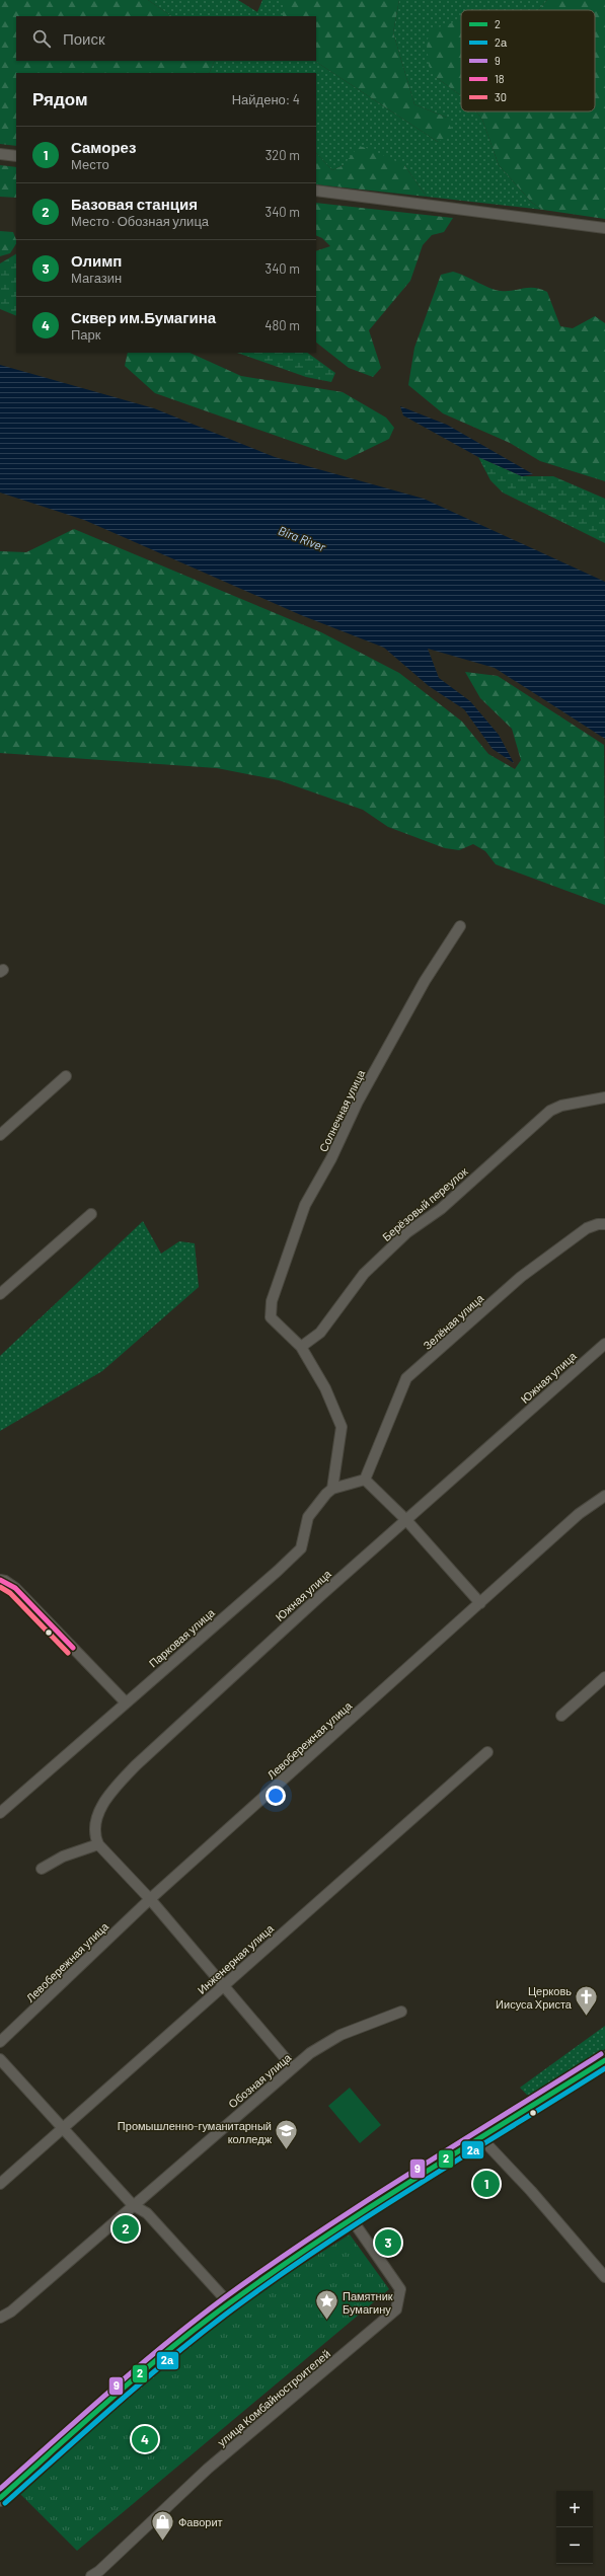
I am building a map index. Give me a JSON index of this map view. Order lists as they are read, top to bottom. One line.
{"streets":{"street":["Солнечная улица","Берёзовый переулок","Зелёная улица","Южная улица","Парковая улица","Левобережная улица","Инженерная улица","Обозная улица","улица Комбайностроителей"]},"crossings":[["Солнечная улица","Берёзовый переулок"]],"water":["Bira River"],"places":{"church":["Церковь Иисуса Христа"],"school or university":["Промышленно-гуманитарный колледж"],"place":["Памятник Бумагину"],"shop":["Фаворит"]},"lines":["transit line 18","transit line 30","transit line 9","transit line 2","transit line 2а"],"legend":["2","2а","9","18","30"],"page":{"search":"Поиск","heading":["Рядом","Найдено: 4"],"list":[{"mark":"1","name":"Саморез","note":"Место","value":"320 m"},{"mark":"2","name":"Базовая станция","note":"Место · Обозная улица","value":"340 m"},{"mark":"3","name":"Олимп","note":"Магазин","value":"340 m"},{"mark":"4","name":"Сквер им.Бумагина","note":"Парк","value":"480 m"}],"pins":["1","2","3","4"],"map_buttons":["+","−"]}}
